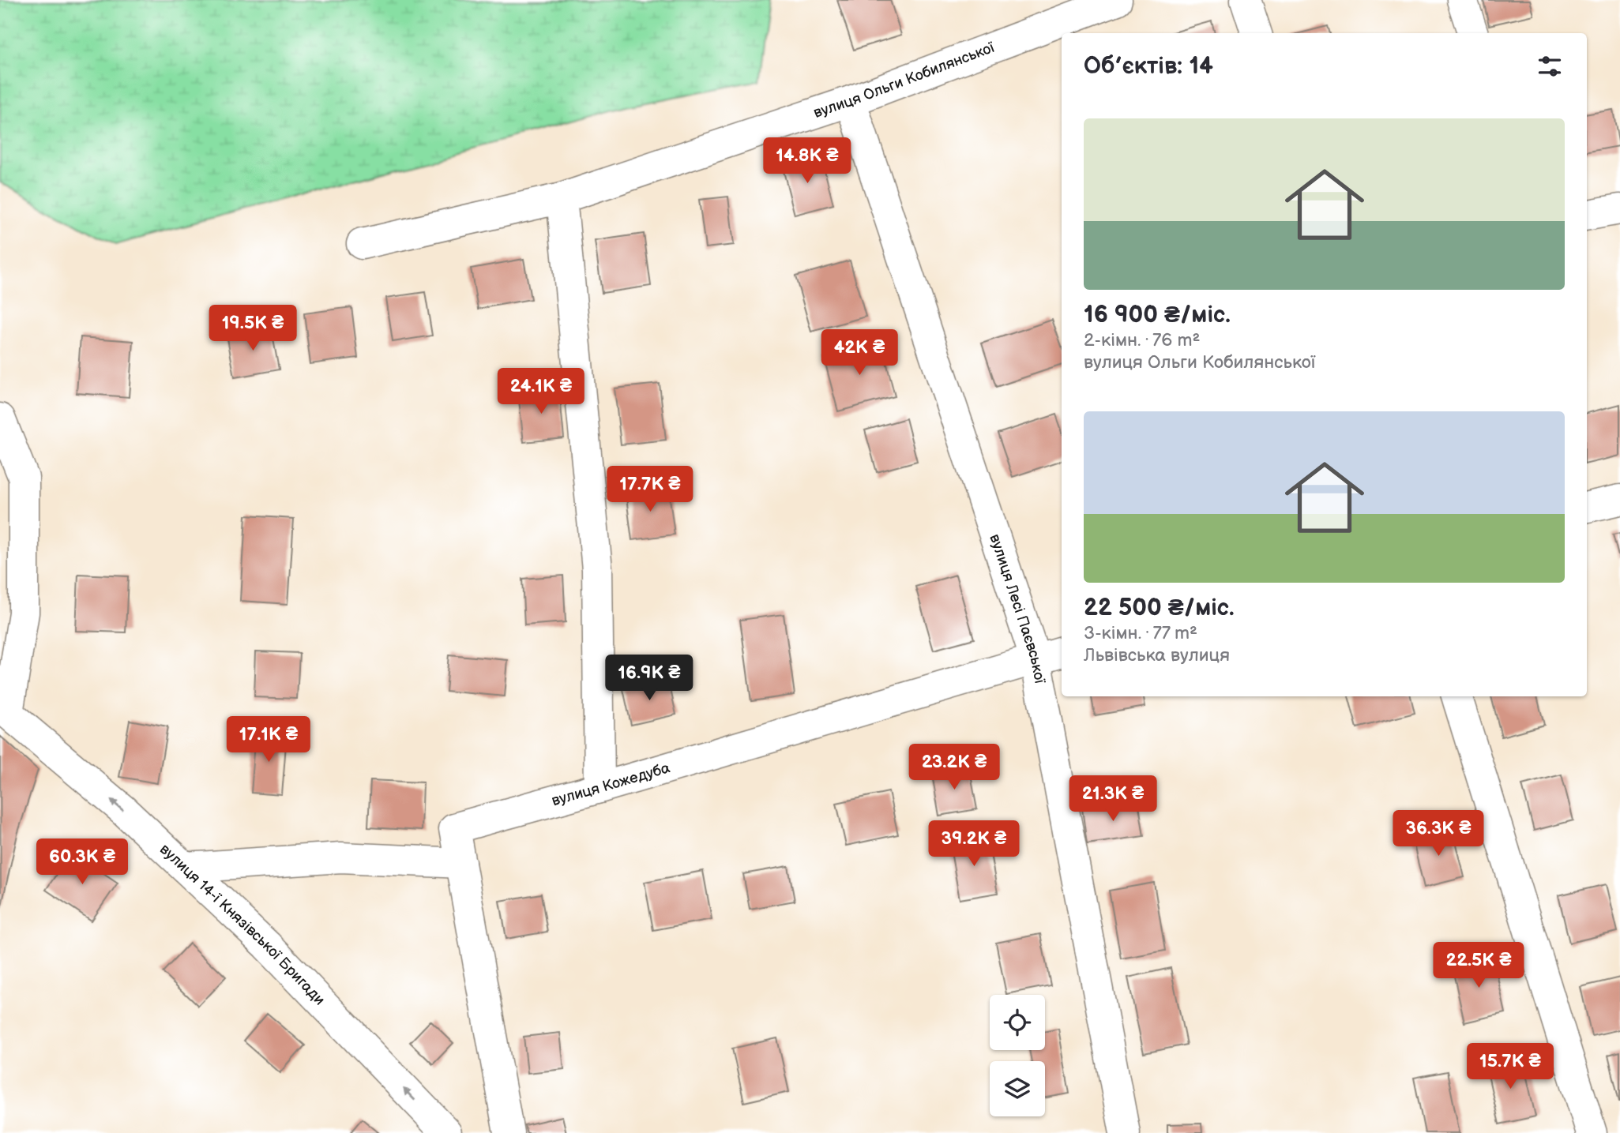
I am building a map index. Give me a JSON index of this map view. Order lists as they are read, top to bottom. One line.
{"streets":{"street":["вулиця Ольги Кобилянської","вулиця Лесі Паєвської","вулиця Кожедуба","вулиця 14-ї Князівської Бригади"]},"crossings":[["вулиця Ольги Кобилянської","вулиця Лесі Паєвської"],["вулиця Лесі Паєвської","вулиця Кожедуба"]],"one_way":["вулиця 14-ї Князівської Бригади"],"page":{"heading":"Об’єктів: 14","list":[{"name":"16 900 ₴/міс.","note":"2-кімн. · 76 m² · вулиця Ольги Кобилянської"},{"name":"22 500 ₴/міс.","note":"3-кімн. · 77 m² · Львівська вулиця"}],"price":["14.8K ₴","19.5K ₴","42K ₴","24.1K ₴","17.7K ₴","16.9K ₴","17.1K ₴","23.2K ₴","21.3K ₴","36.3K ₴","39.2K ₴","60.3K ₴","22.5K ₴","15.7K ₴"]}}
